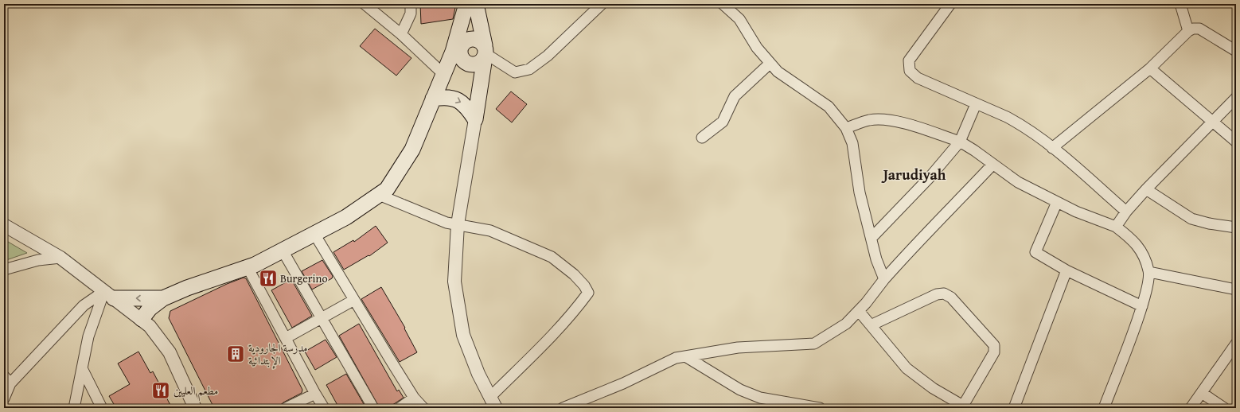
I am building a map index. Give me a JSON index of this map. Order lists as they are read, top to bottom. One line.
{"districts":["Jarudiyah"],"places":{"restaurant":["Burgerino","مطعم العليين"],"building":["مدرسة الجارودية الإبتدائية"]}}
